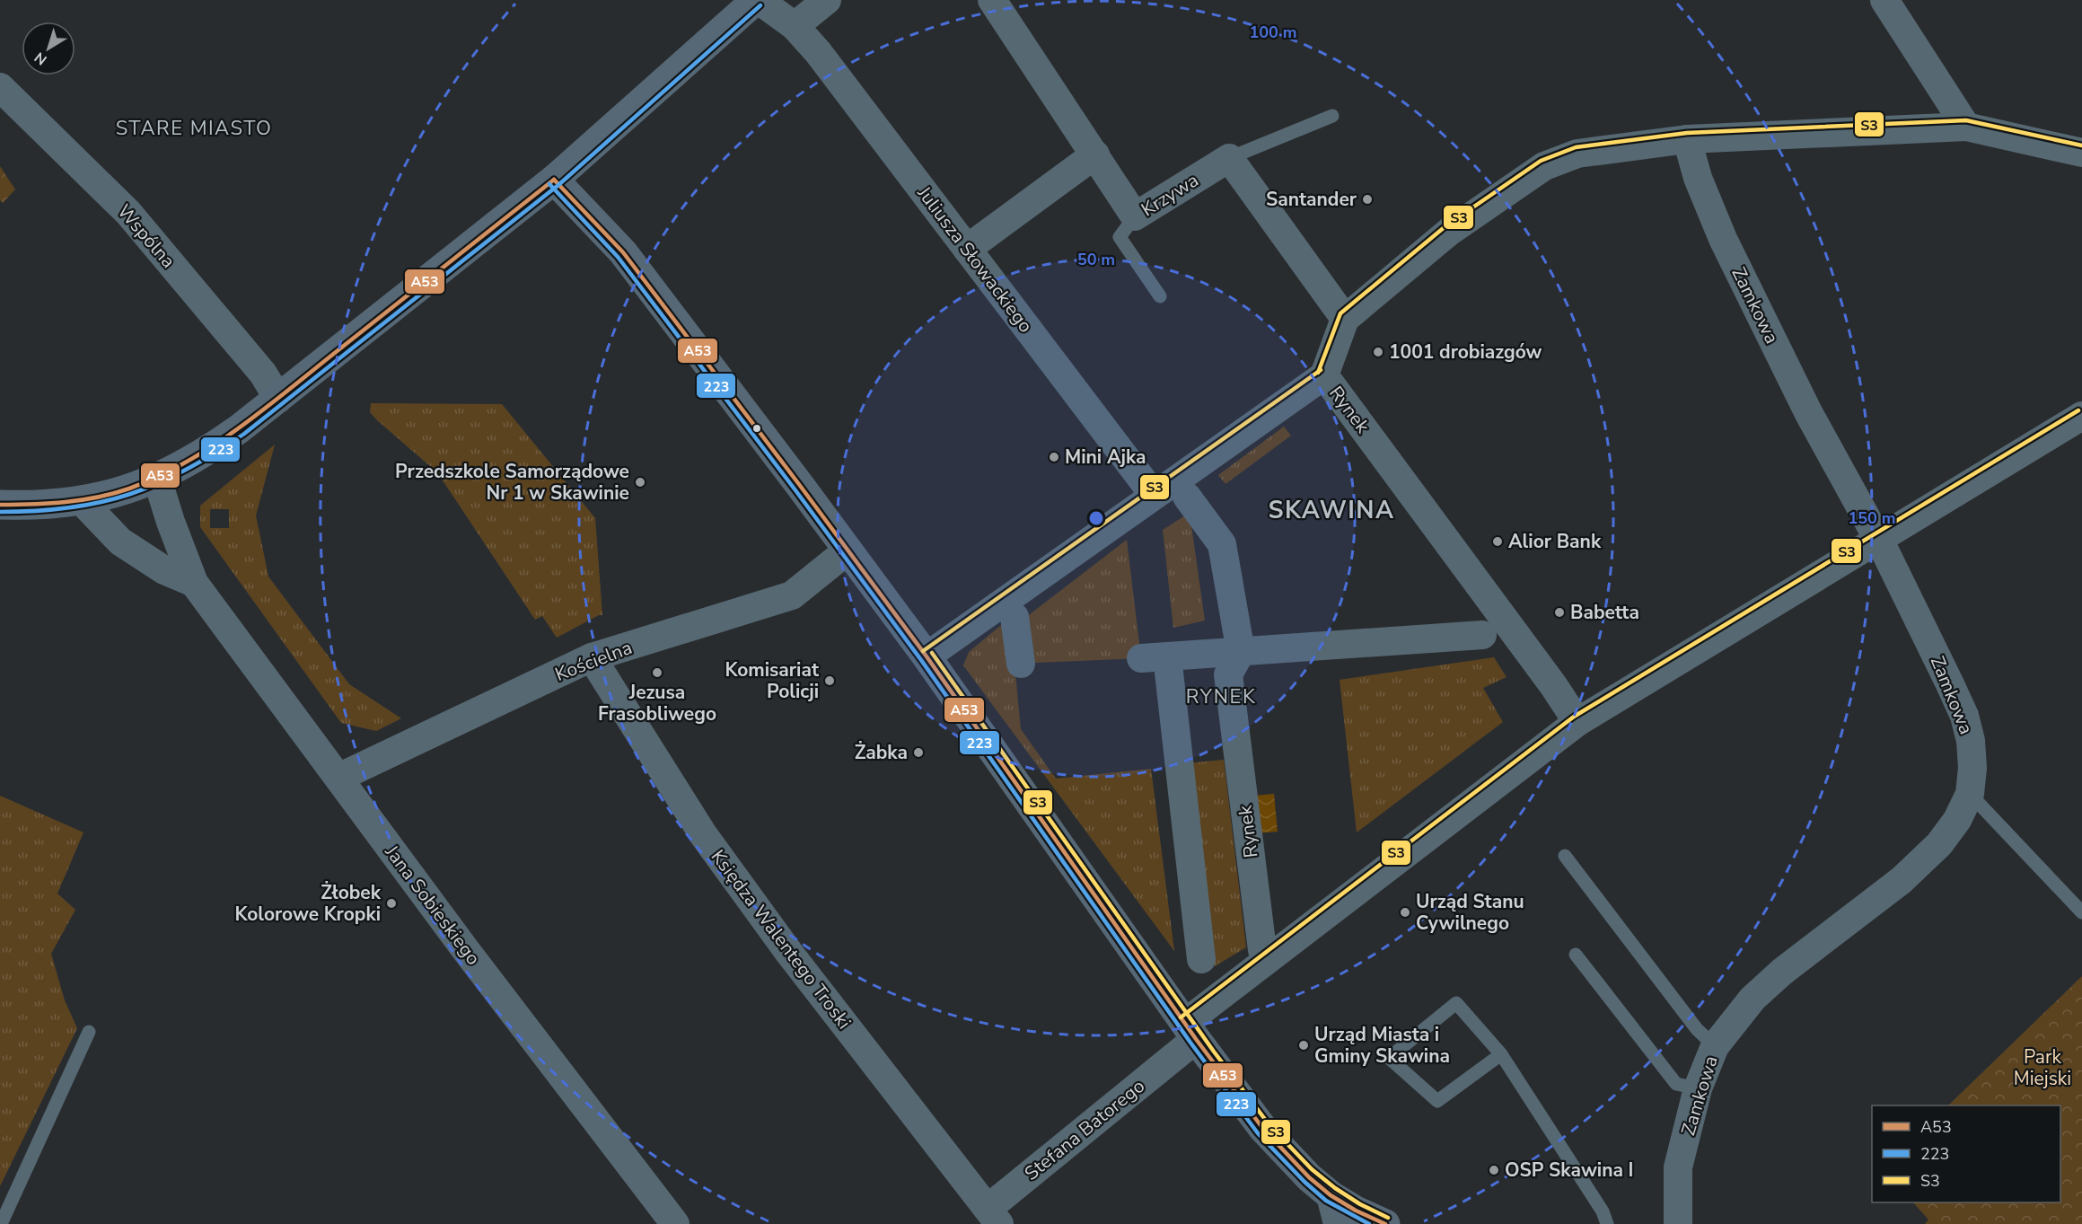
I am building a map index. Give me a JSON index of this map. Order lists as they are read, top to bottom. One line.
{"streets":{"street":["Krzywa","Wspólna","Juliusza Słowackiego","Zamkowa","Rynek","Kościelna","Jana Sobieskiego","Księdza Walentego Troski","Stefana Batorego"]},"crossings":[["Juliusza Słowackiego","Rynek"],["Kościelna","Jana Sobieskiego"],["Kościelna","Księdza Walentego Troski"],["Księdza Walentego Troski","Stefana Batorego"]],"districts":["STARE MIASTO","SKAWINA","RYNEK"],"parks":["Park Miejski"],"places":["Santander","1001 drobiazgów","Mini Ajka","Przedszkole Samorządowe Nr 1 w Skawinie","Alior Bank","Babetta","Jezusa Frasobliwego","Komisariat Policji","Żabka","Żłobek Kolorowe Kropki","Urząd Stanu Cywilnego","Urząd Miasta i Gminy Skawina","OSP Skawina I"],"lines":["transit line 223","transit line S3","transit line A53"],"legend":["A53","223","S3"],"north":"bottom left","rings":["100 m","50 m","150 m"]}
